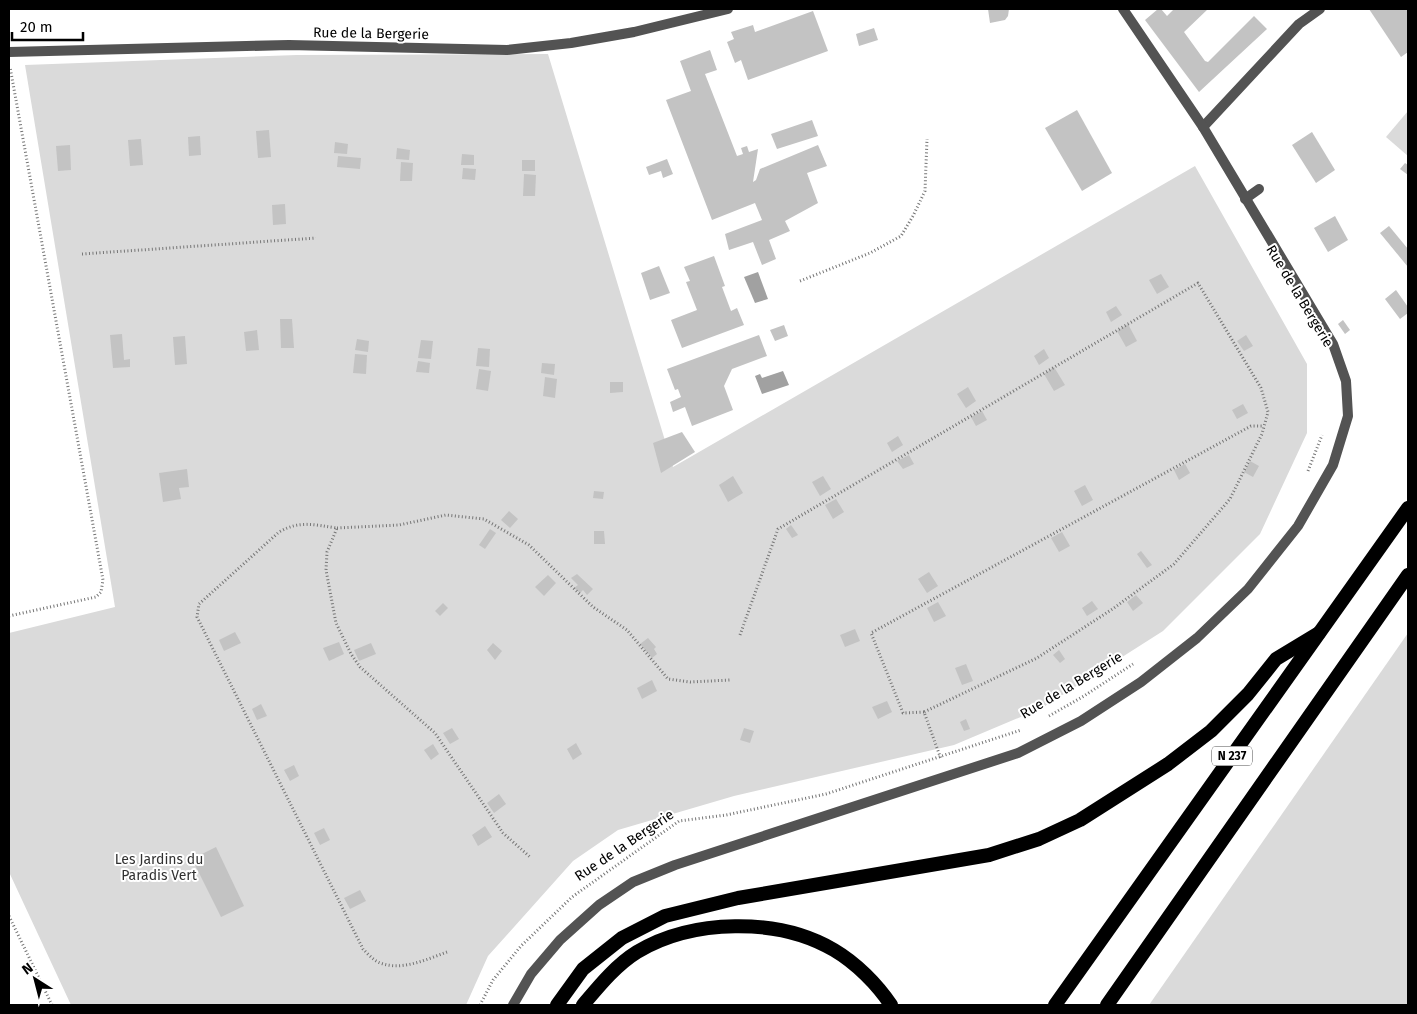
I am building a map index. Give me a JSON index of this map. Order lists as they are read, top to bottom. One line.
{"streets":{"highway":["N 237"],"street":["Rue de la Bergerie"]},"parks":["Les Jardins du Paradis Vert"],"scale_bar":"20 m","north":"top left"}
